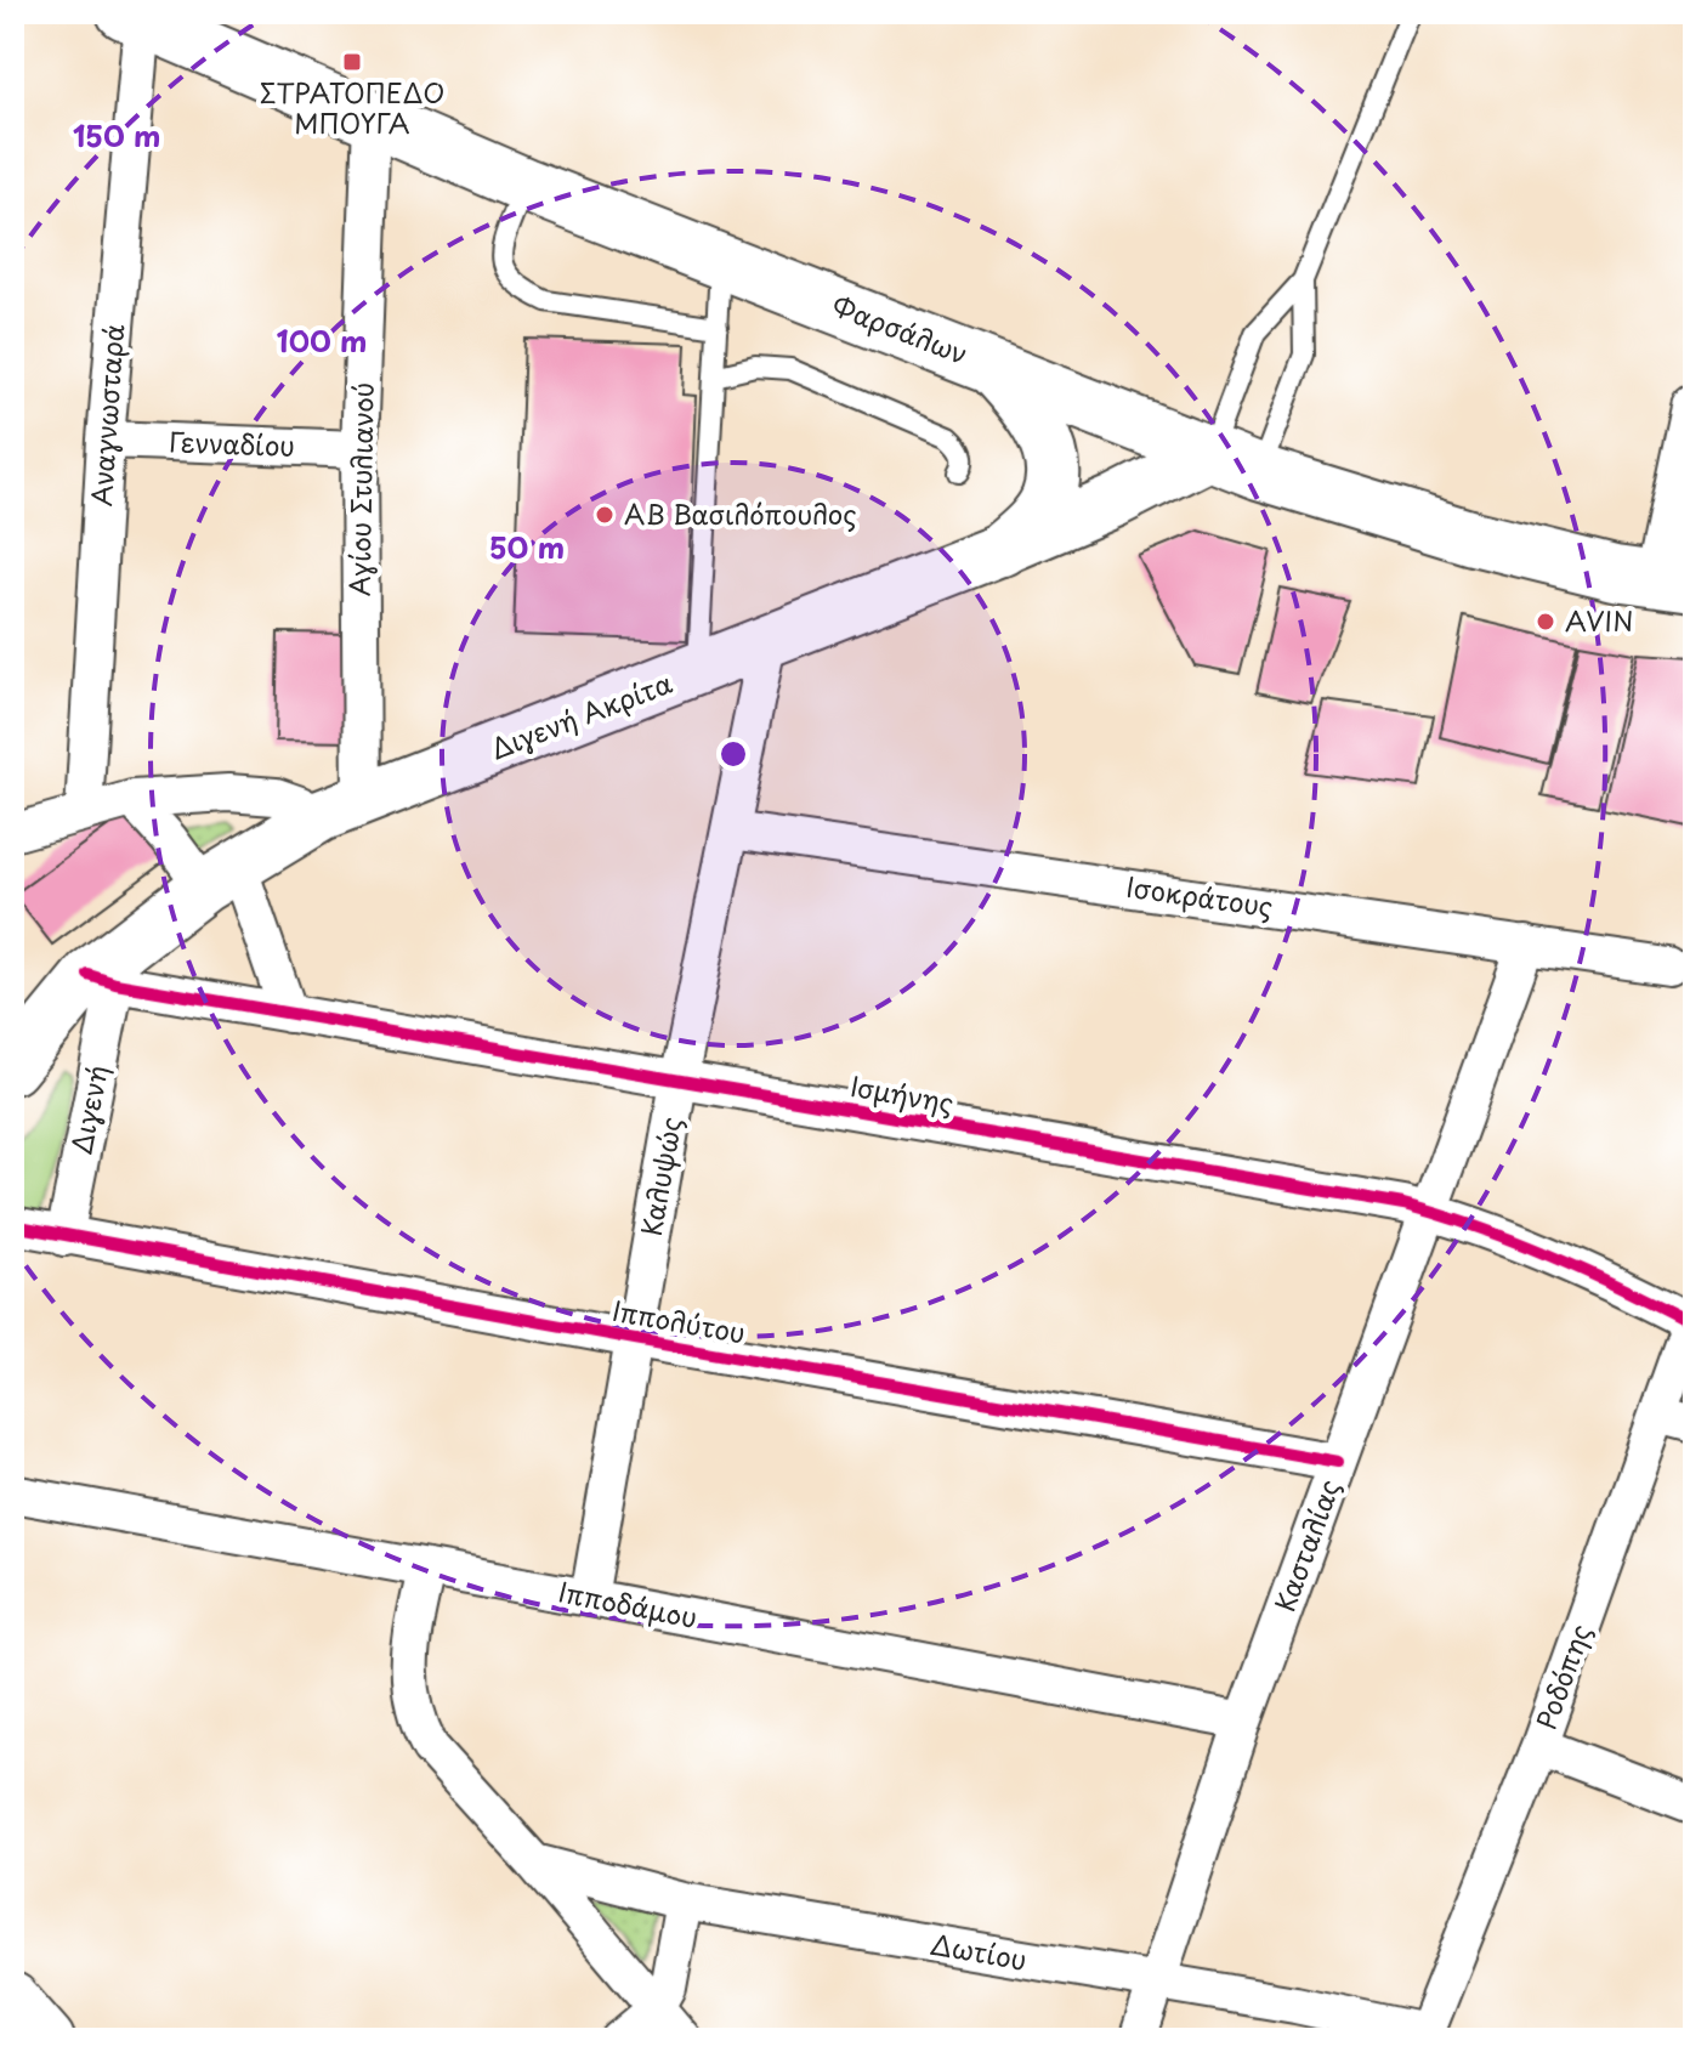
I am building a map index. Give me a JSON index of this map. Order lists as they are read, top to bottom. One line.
{"streets":{"main road":["Φαρσάλων","Διγενή Ακρίτα"],"street":["Αναγνωσταρά","Γενναδίου","Αγίου Στυλιανού","Ισοκράτους","Ισμήνης","Διγενή","Καλυψώς","Ιππολύτου","Κασταλίας","Ιπποδάμου","Ροδόπης","Δωτίου"]},"crossings":[["Φαρσάλων","Αναγνωσταρά"],["Φαρσάλων","Αγίου Στυλιανού"],["Φαρσάλων","Διγενή Ακρίτα"],["Αναγνωσταρά","Γενναδίου"],["Γενναδίου","Αγίου Στυλιανού"],["Αγίου Στυλιανού","Διγενή Ακρίτα"],["Διγενή Ακρίτα","Ισμήνης"],["Διγενή Ακρίτα","Διγενή"],["Διγενή Ακρίτα","Καλυψώς"],["Ισοκράτους","Καλυψώς"],["Ισοκράτους","Κασταλίας"],["Ισμήνης","Διγενή"],["Ισμήνης","Καλυψώς"],["Ισμήνης","Κασταλίας"],["Ισμήνης","Ροδόπης"],["Διγενή","Ιππολύτου"],["Καλυψώς","Ιππολύτου"],["Καλυψώς","Ιπποδάμου"],["Ιππολύτου","Κασταλίας"],["Κασταλίας","Ιπποδάμου"],["Κασταλίας","Δωτίου"],["Ροδόπης","Δωτίου"]],"places":{"transit":["ΣΤΡΑΤΟΠΕΔΟ ΜΠΟΥΓΑ"],"other":["ΑΒ Βασιλόπουλος","AVIN"]},"rings":["150 m","100 m","50 m"]}
